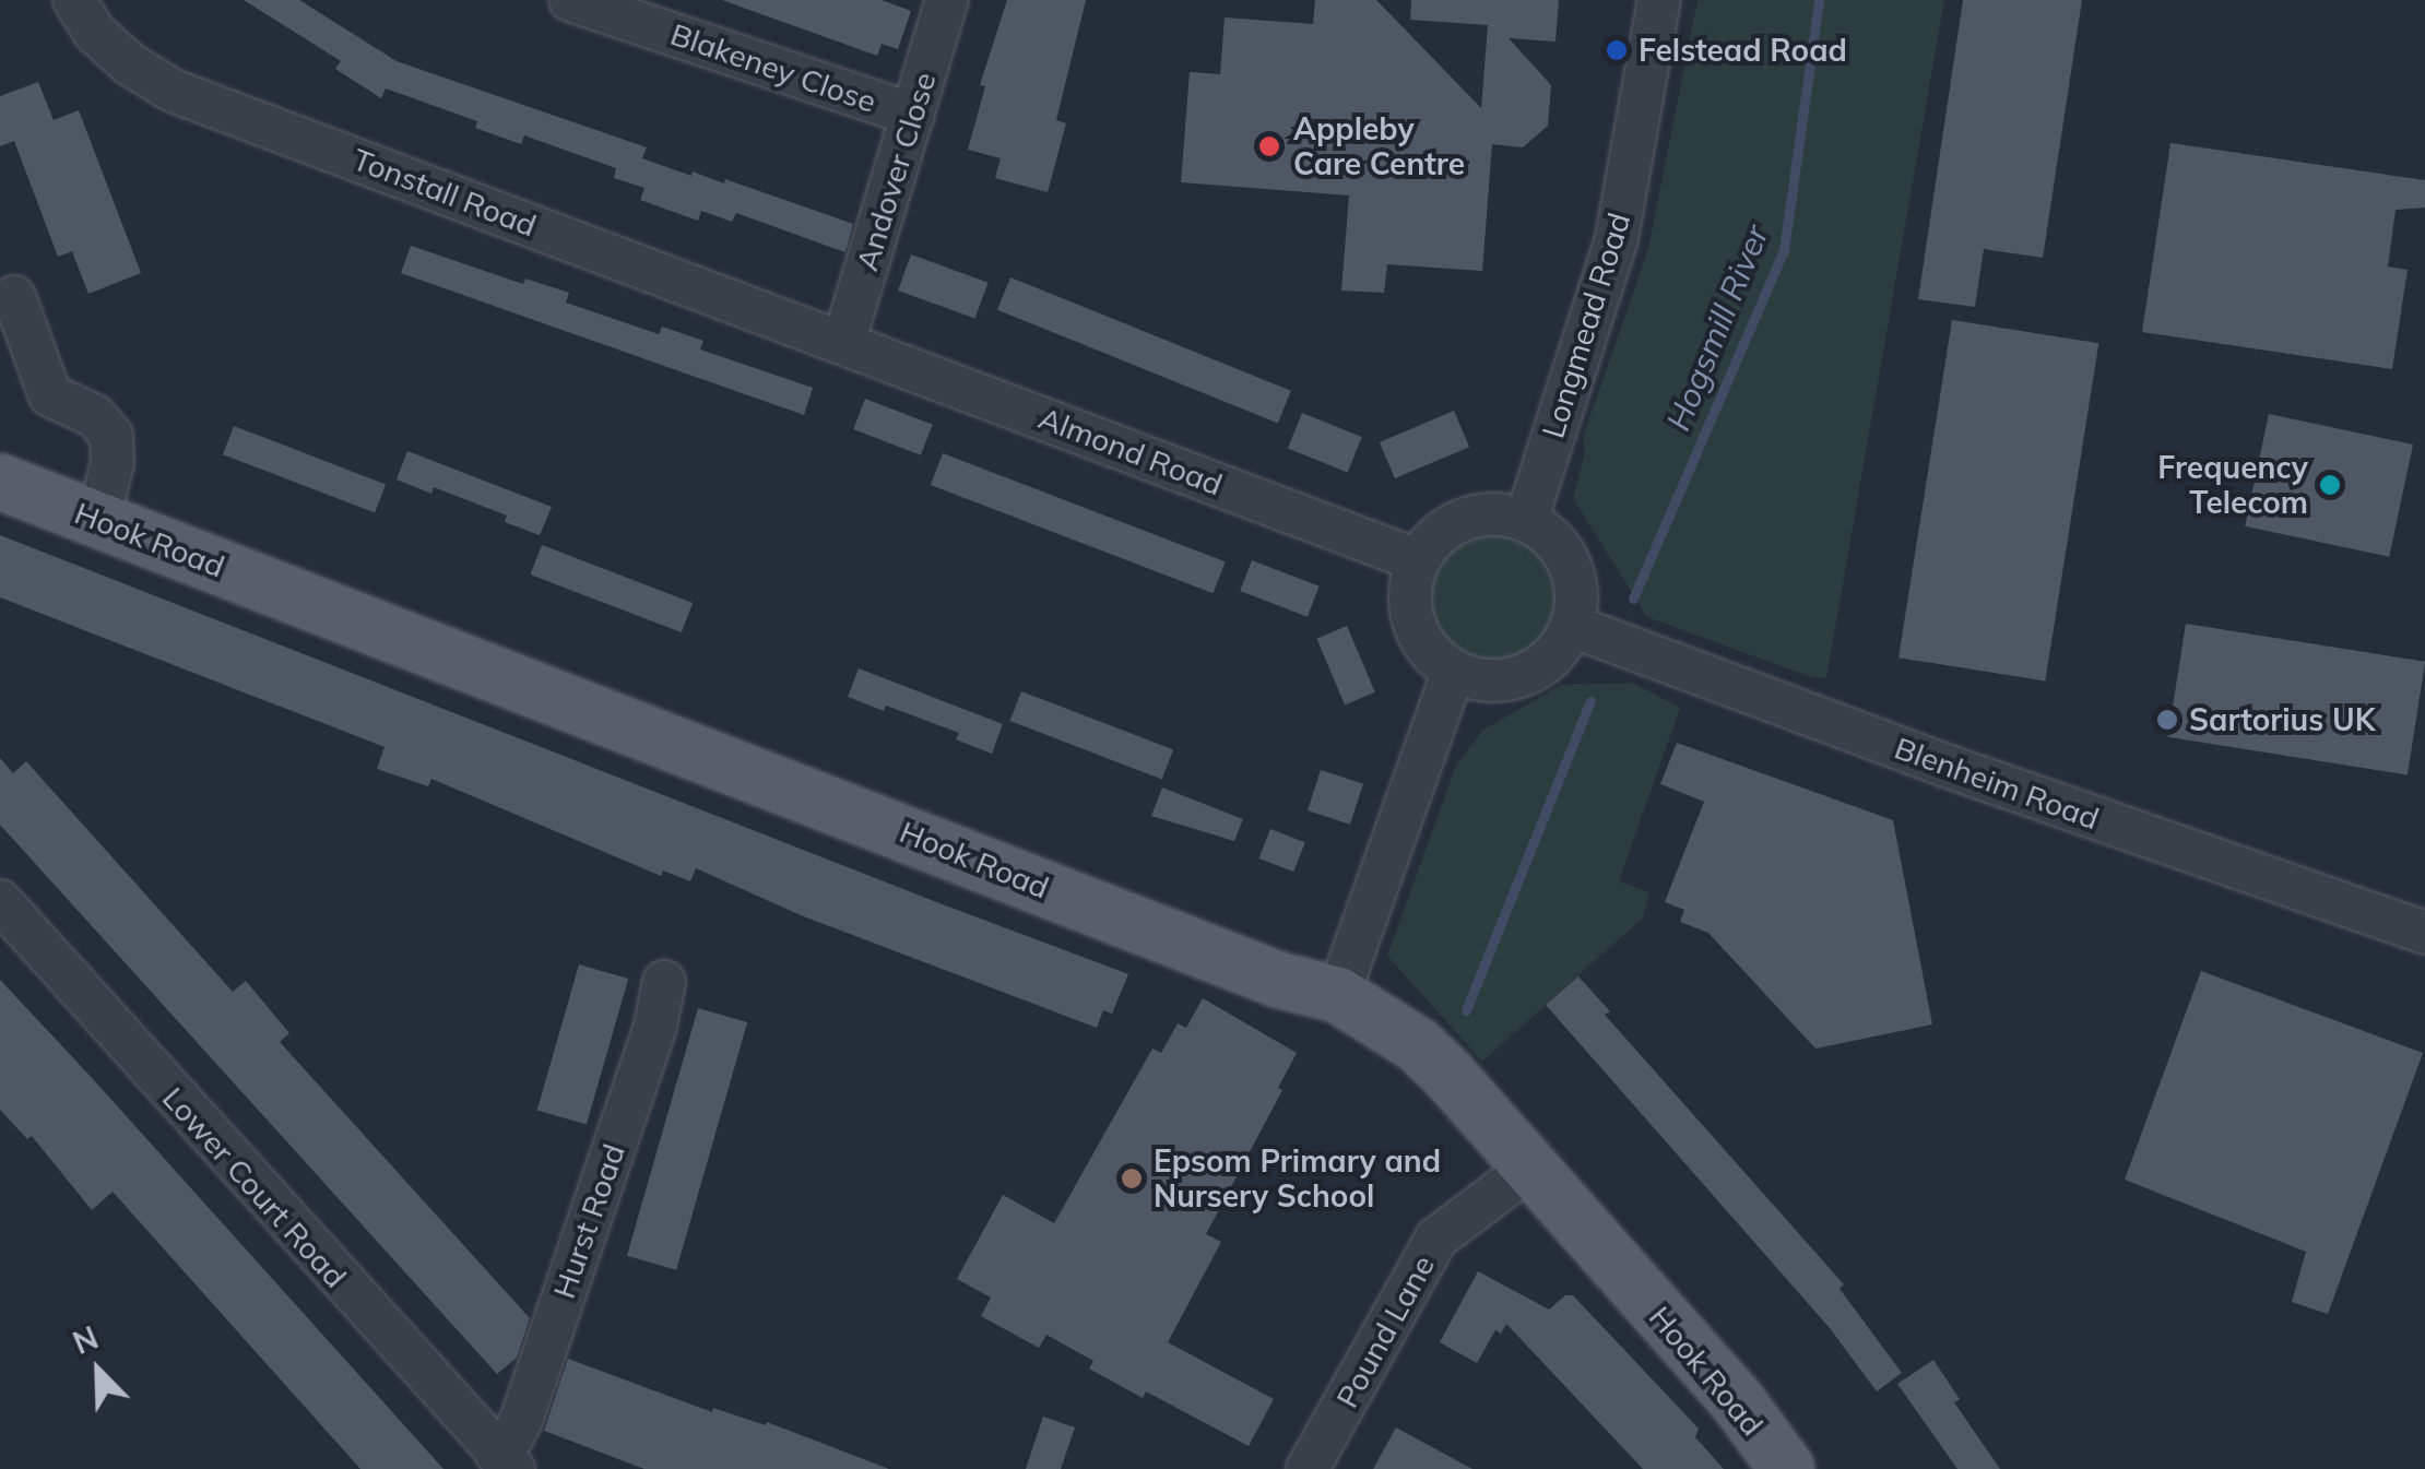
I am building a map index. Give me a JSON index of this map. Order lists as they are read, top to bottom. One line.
{"streets":{"main road":["Hook Road"],"street":["Blakeney Close","Andover Close","Tonstall Road","Longmead Road","Almond Road","Blenheim Road","Lower Court Road","Hurst Road","Pound Lane"]},"crossings":[["Blakeney Close","Andover Close"],["Andover Close","Tonstall Road"],["Andover Close","Almond Road"],["Tonstall Road","Almond Road"],["Longmead Road","Almond Road"],["Longmead Road","Blenheim Road"],["Almond Road","Blenheim Road"],["Hook Road","Pound Lane"],["Lower Court Road","Hurst Road"]],"water":["Hogsmill River"],"places":["Felstead Road","Appleby Care Centre","Frequency Telecom","Sartorius UK","Epsom Primary and Nursery School"],"north":"top left"}
